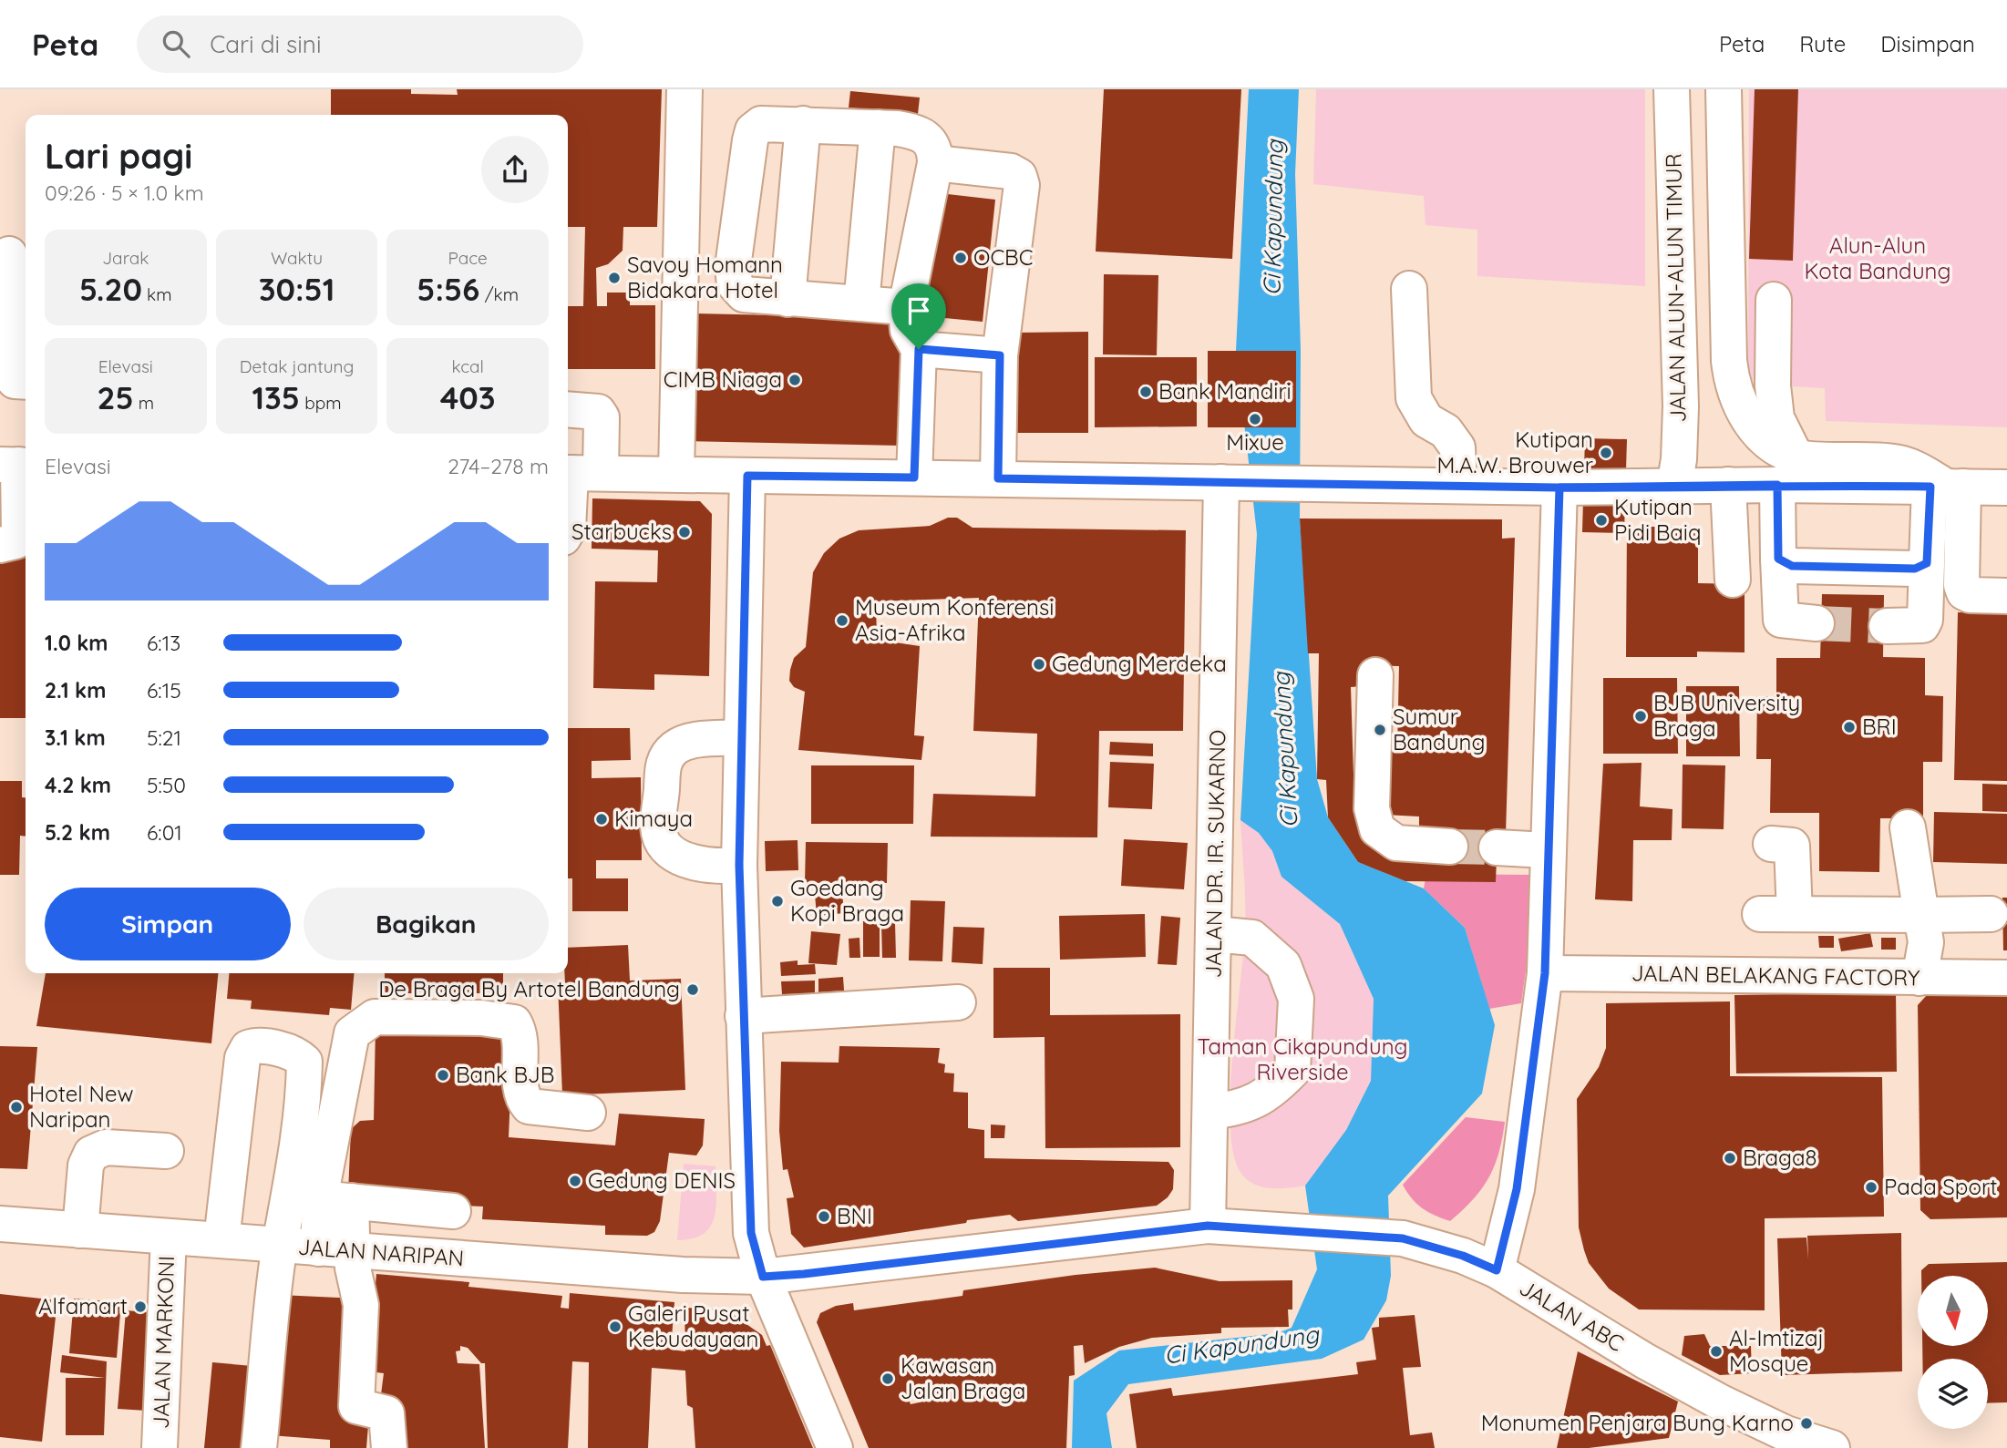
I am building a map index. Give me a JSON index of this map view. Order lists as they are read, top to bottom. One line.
{"streets":{"street":["JALAN ALUN-ALUN TIMUR","JALAN DR. IR. SUKARNO","JALAN BELAKANG FACTORY","JALAN NARIPAN","JALAN ABC","JALAN MARKONI"]},"crossings":[["JALAN DR. IR. SUKARNO","JALAN ABC"],["JALAN NARIPAN","JALAN ABC"],["JALAN NARIPAN","JALAN MARKONI"]],"water":["Ci Kapundung"],"parks":["Alun-Alun Kota Bandung","Taman Cikapundung Riverside"],"places":["OCBC","Savoy Homann Bidakara Hotel","CIMB Niaga","Bank Mandiri","Mixue","Kutipan M.A.W. Brouwer","Kutipan Pidi Baiq","Starbucks","Museum Konferensi Asia-Afrika","Gedung Merdeka","BJB University Braga","BRI","Sumur Bandung","Kimaya","Goedang Kopi Braga","De Braga By Artotel Bandung","Bank BJB","Hotel New Naripan","Braga8","Gedung DENIS","Pada Sport","BNI","Alfamart","Galeri Pusat Kebudayaan","Al-Imtizaj Mosque","Kawasan Jalan Braga","Monumen Penjara Bung Karno"],"north":"bottom","page":{"header":"Peta","search":"Cari di sini","nav":["Peta","Rute","Disimpan"],"heading":["Lari pagi","09:26 · 5 × 1.0 km"],"stats":[["Jarak","5.20 km"],["Waktu","30:51"],["Pace","5:56 /km"],["Elevasi","25 m"],["Detak jantung","135 bpm"],["kcal","403"]],"chart":["Elevasi","274–278 m"],"list":[{"name":"1.0 km","note":"6:13"},{"name":"2.1 km","note":"6:15"},{"name":"3.1 km","note":"5:21"},{"name":"4.2 km","note":"5:50"},{"name":"5.2 km","note":"6:01"}],"buttons":["Simpan","Bagikan"]}}
